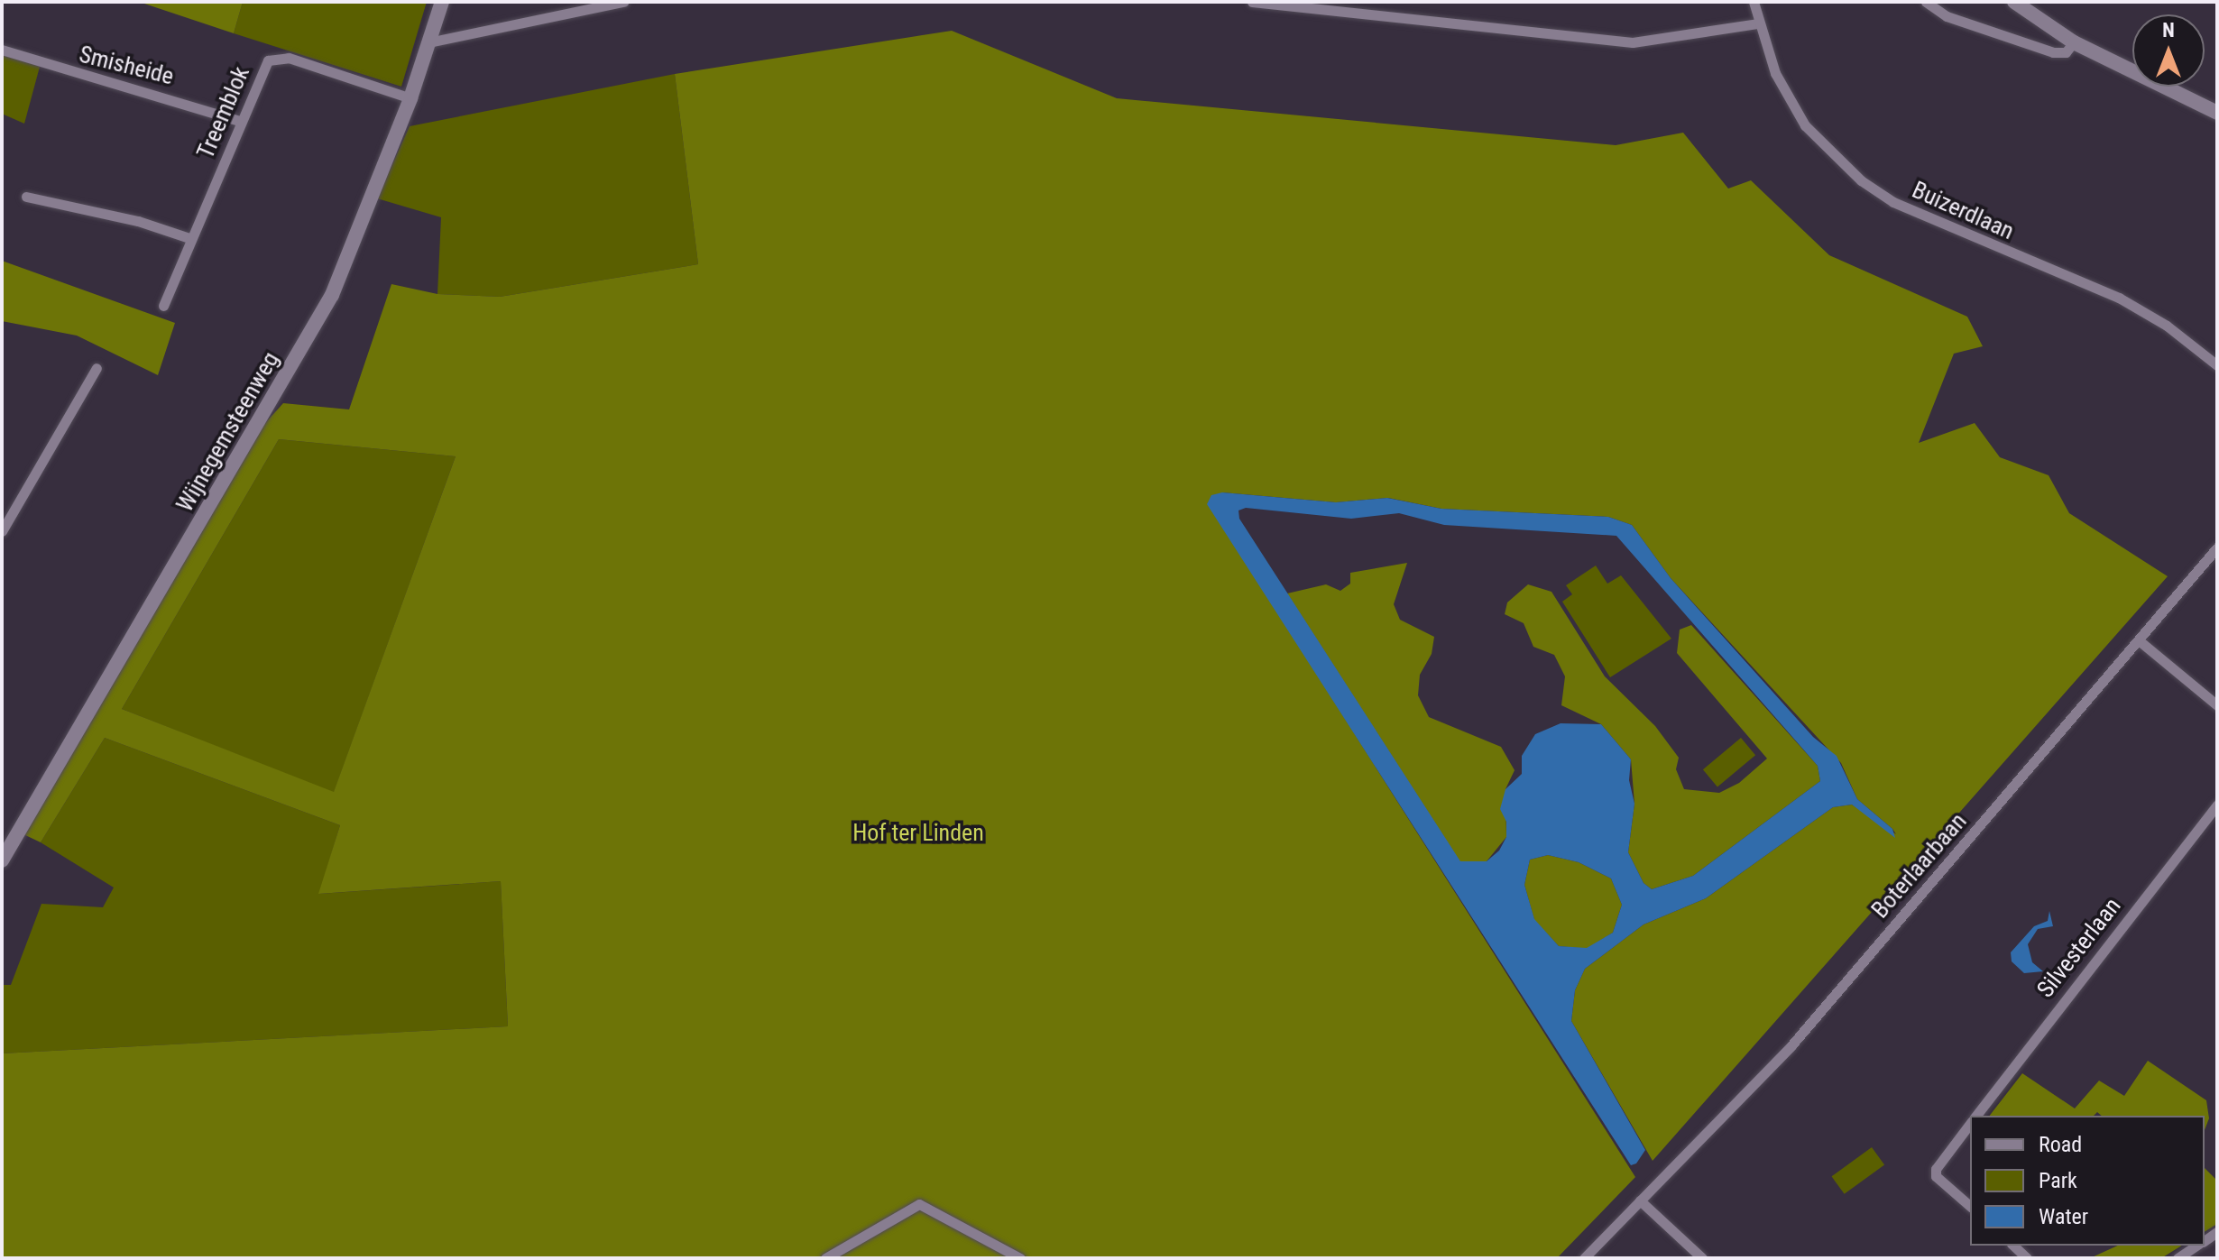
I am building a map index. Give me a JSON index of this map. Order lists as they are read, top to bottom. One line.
{"streets":{"street":["Smisheide","Treemblok","Buizerdlaan","Wijnegemsteenweg","Boterlaarbaan","Silvesterlaan"]},"crossings":[["Smisheide","Treemblok"],["Treemblok","Wijnegemsteenweg"]],"parks":["Hof ter Linden"],"legend":["Road","Park","Water"],"north":"top"}
